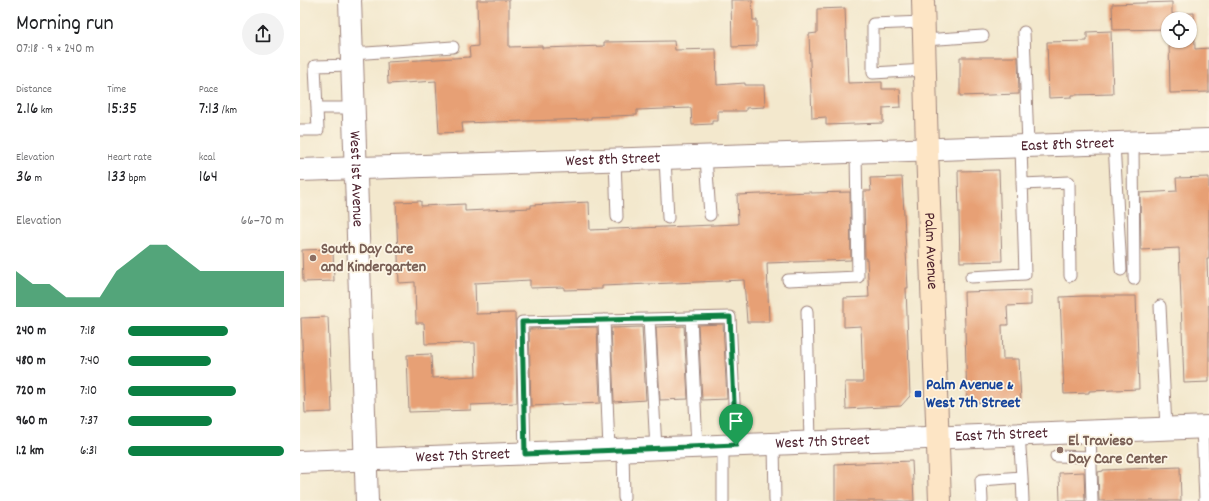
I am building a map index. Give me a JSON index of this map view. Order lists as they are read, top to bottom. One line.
{"streets":{"main road":["Palm Avenue"],"street":["East 8th Street","West 8th Street","West 1st Avenue","East 7th Street","West 7th Street"]},"crossings":[["East 8th Street","West 8th Street"],["East 8th Street","Palm Avenue"],["West 8th Street","West 1st Avenue"],["West 8th Street","Palm Avenue"],["West 1st Avenue","West 7th Street"],["Palm Avenue","East 7th Street"],["Palm Avenue","West 7th Street"],["East 7th Street","West 7th Street"]],"places":{"other":["South Day Care and Kindergarten","El Travieso Day Care Center"],"transit":["Palm Avenue & West 7th Street"]},"page":{"heading":["Morning run","07:18 · 9 × 240 m"],"stats":[["Distance","2.16 km"],["Time","15:35"],["Pace","7:13 /km"],["Elevation","36 m"],["Heart rate","133 bpm"],["kcal","164"]],"chart":["Elevation","66–70 m"],"list":[{"name":"240 m","note":"7:18"},{"name":"480 m","note":"7:40"},{"name":"720 m","note":"7:10"},{"name":"960 m","note":"7:37"},{"name":"1.2 km","note":"6:31"}]}}
